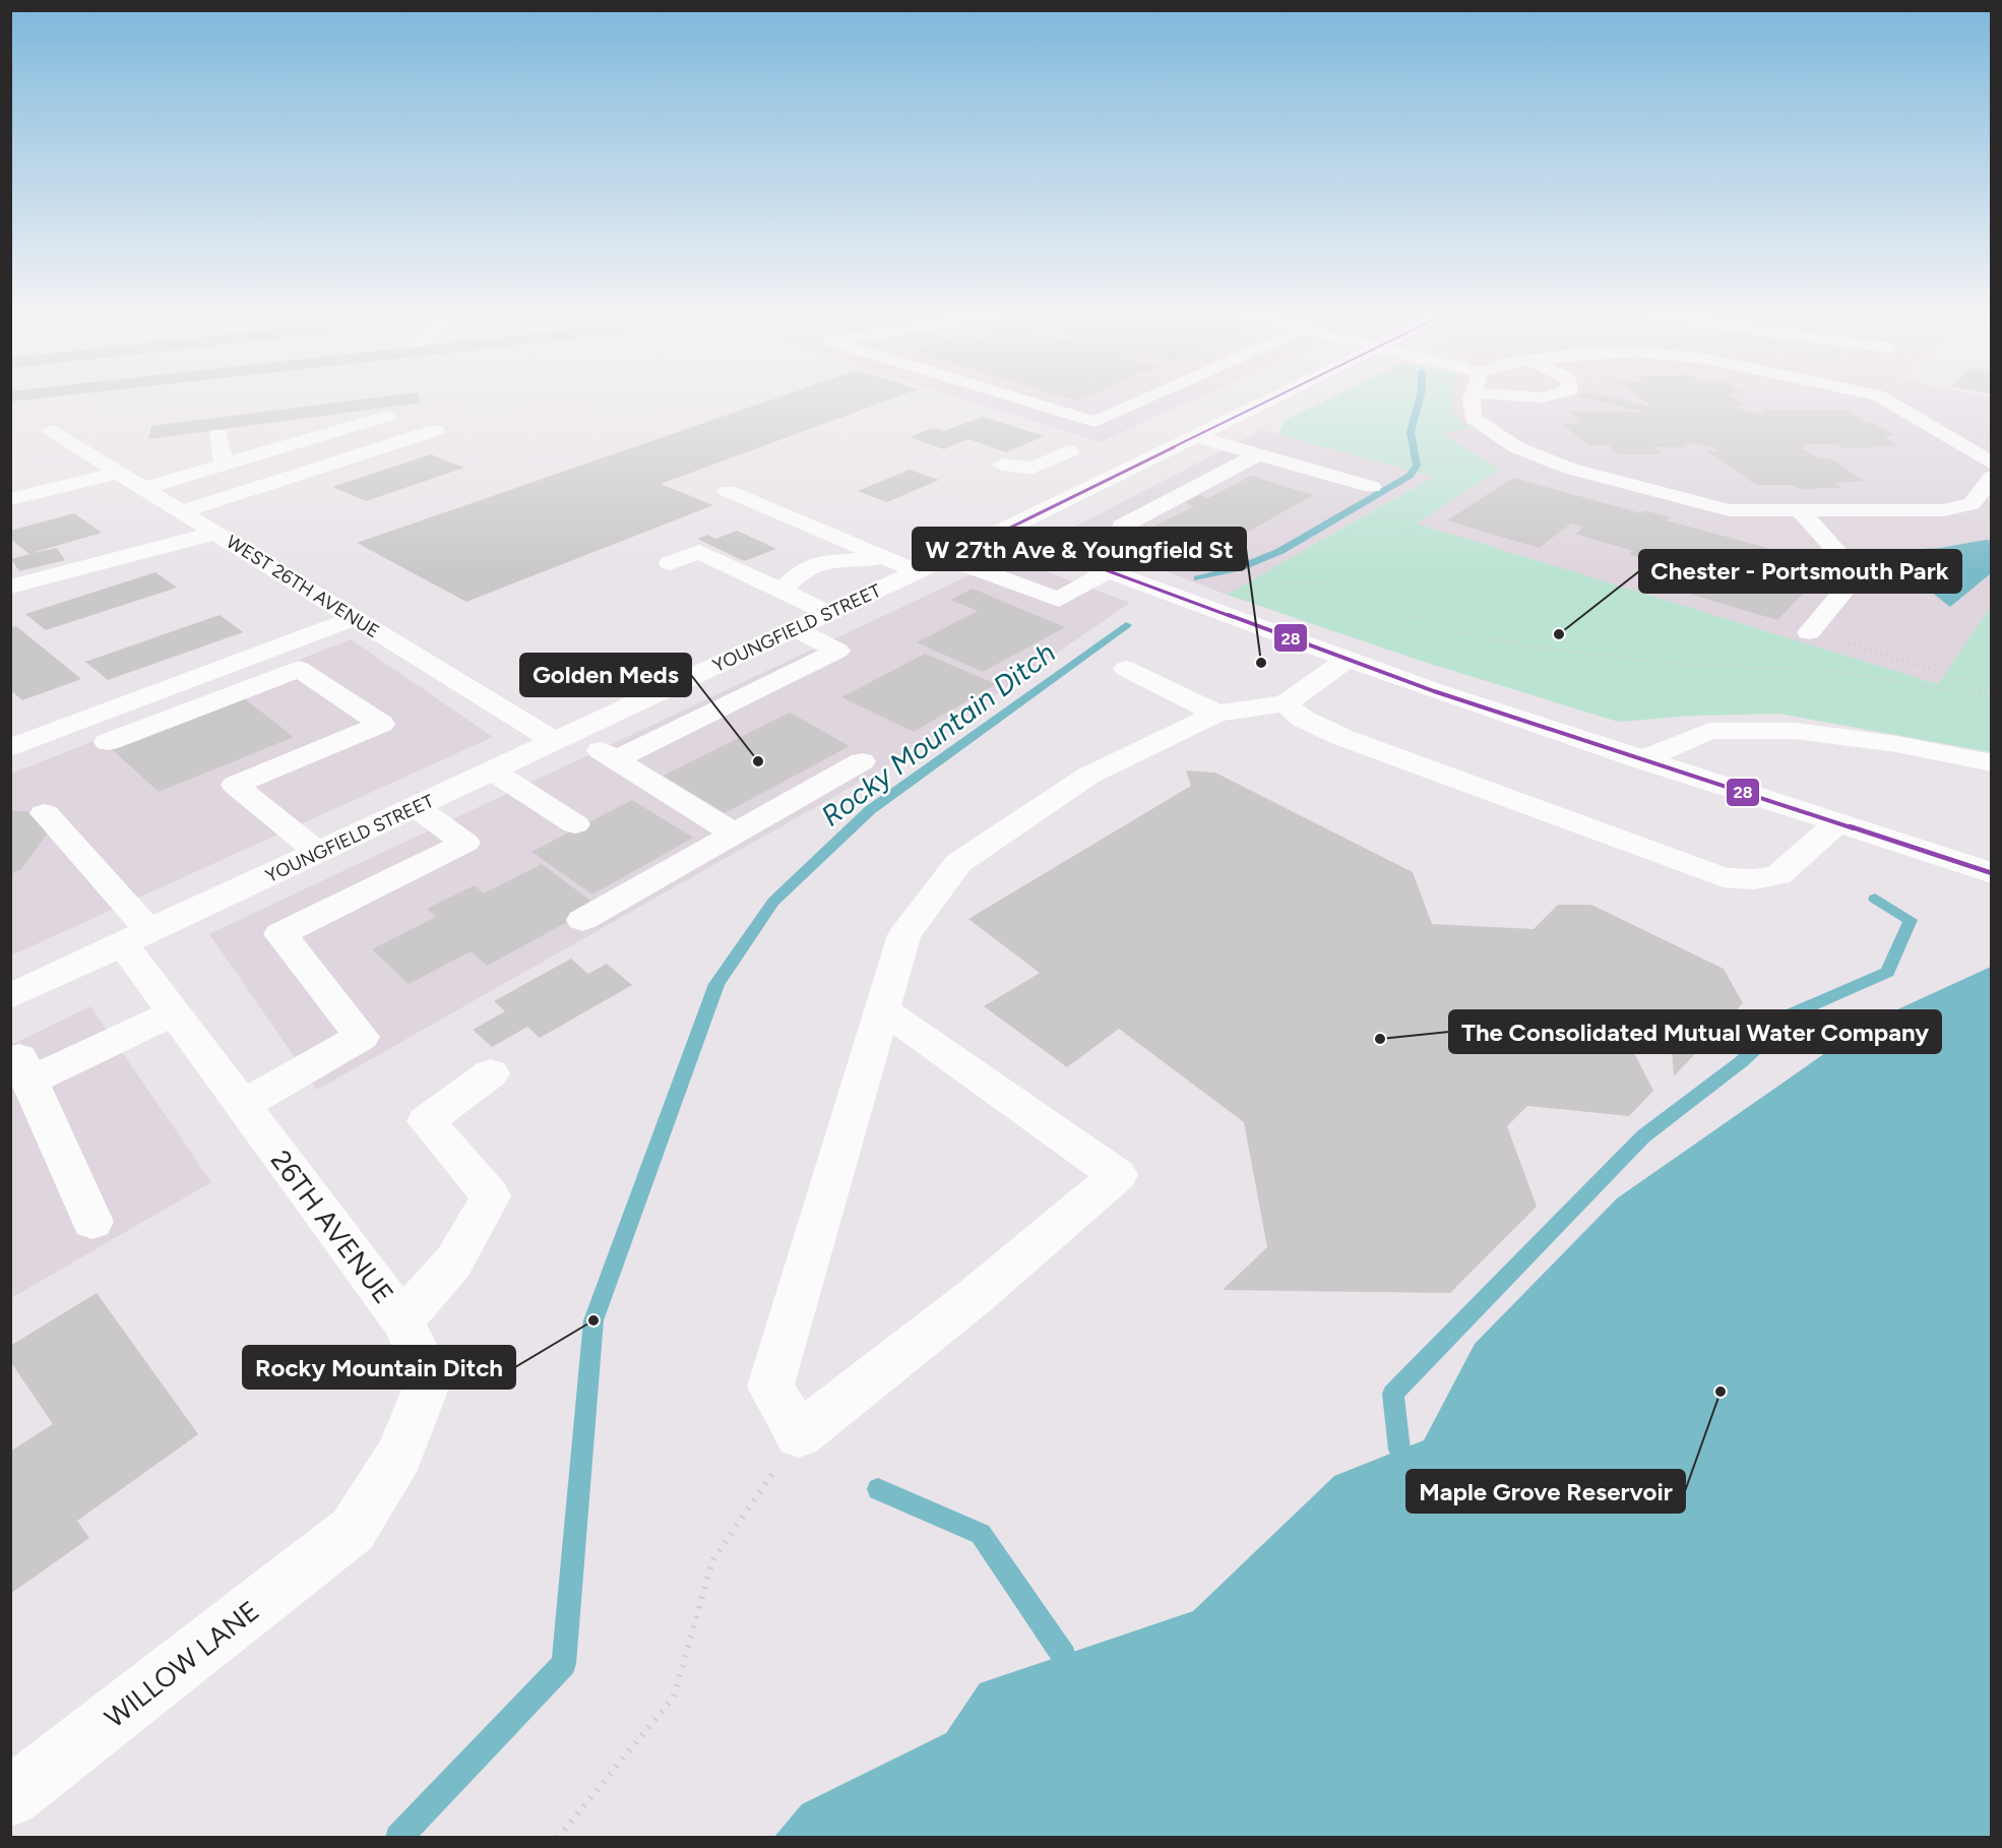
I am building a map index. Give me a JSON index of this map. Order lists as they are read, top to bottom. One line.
{"streets":{"street":["WEST 26TH AVENUE","YOUNGFIELD STREET","26TH AVENUE","WILLOW LANE"]},"crossings":[["WEST 26TH AVENUE","YOUNGFIELD STREET"],["YOUNGFIELD STREET","26TH AVENUE"],["26TH AVENUE","WILLOW LANE"]],"water":["Rocky Mountain Ditch"],"places":["Chester - Portsmouth Park","W 27th Ave & Youngfield St","Golden Meds","The Consolidated Mutual Water Company","Rocky Mountain Ditch","Maple Grove Reservoir"],"lines":["transit line 28"]}
